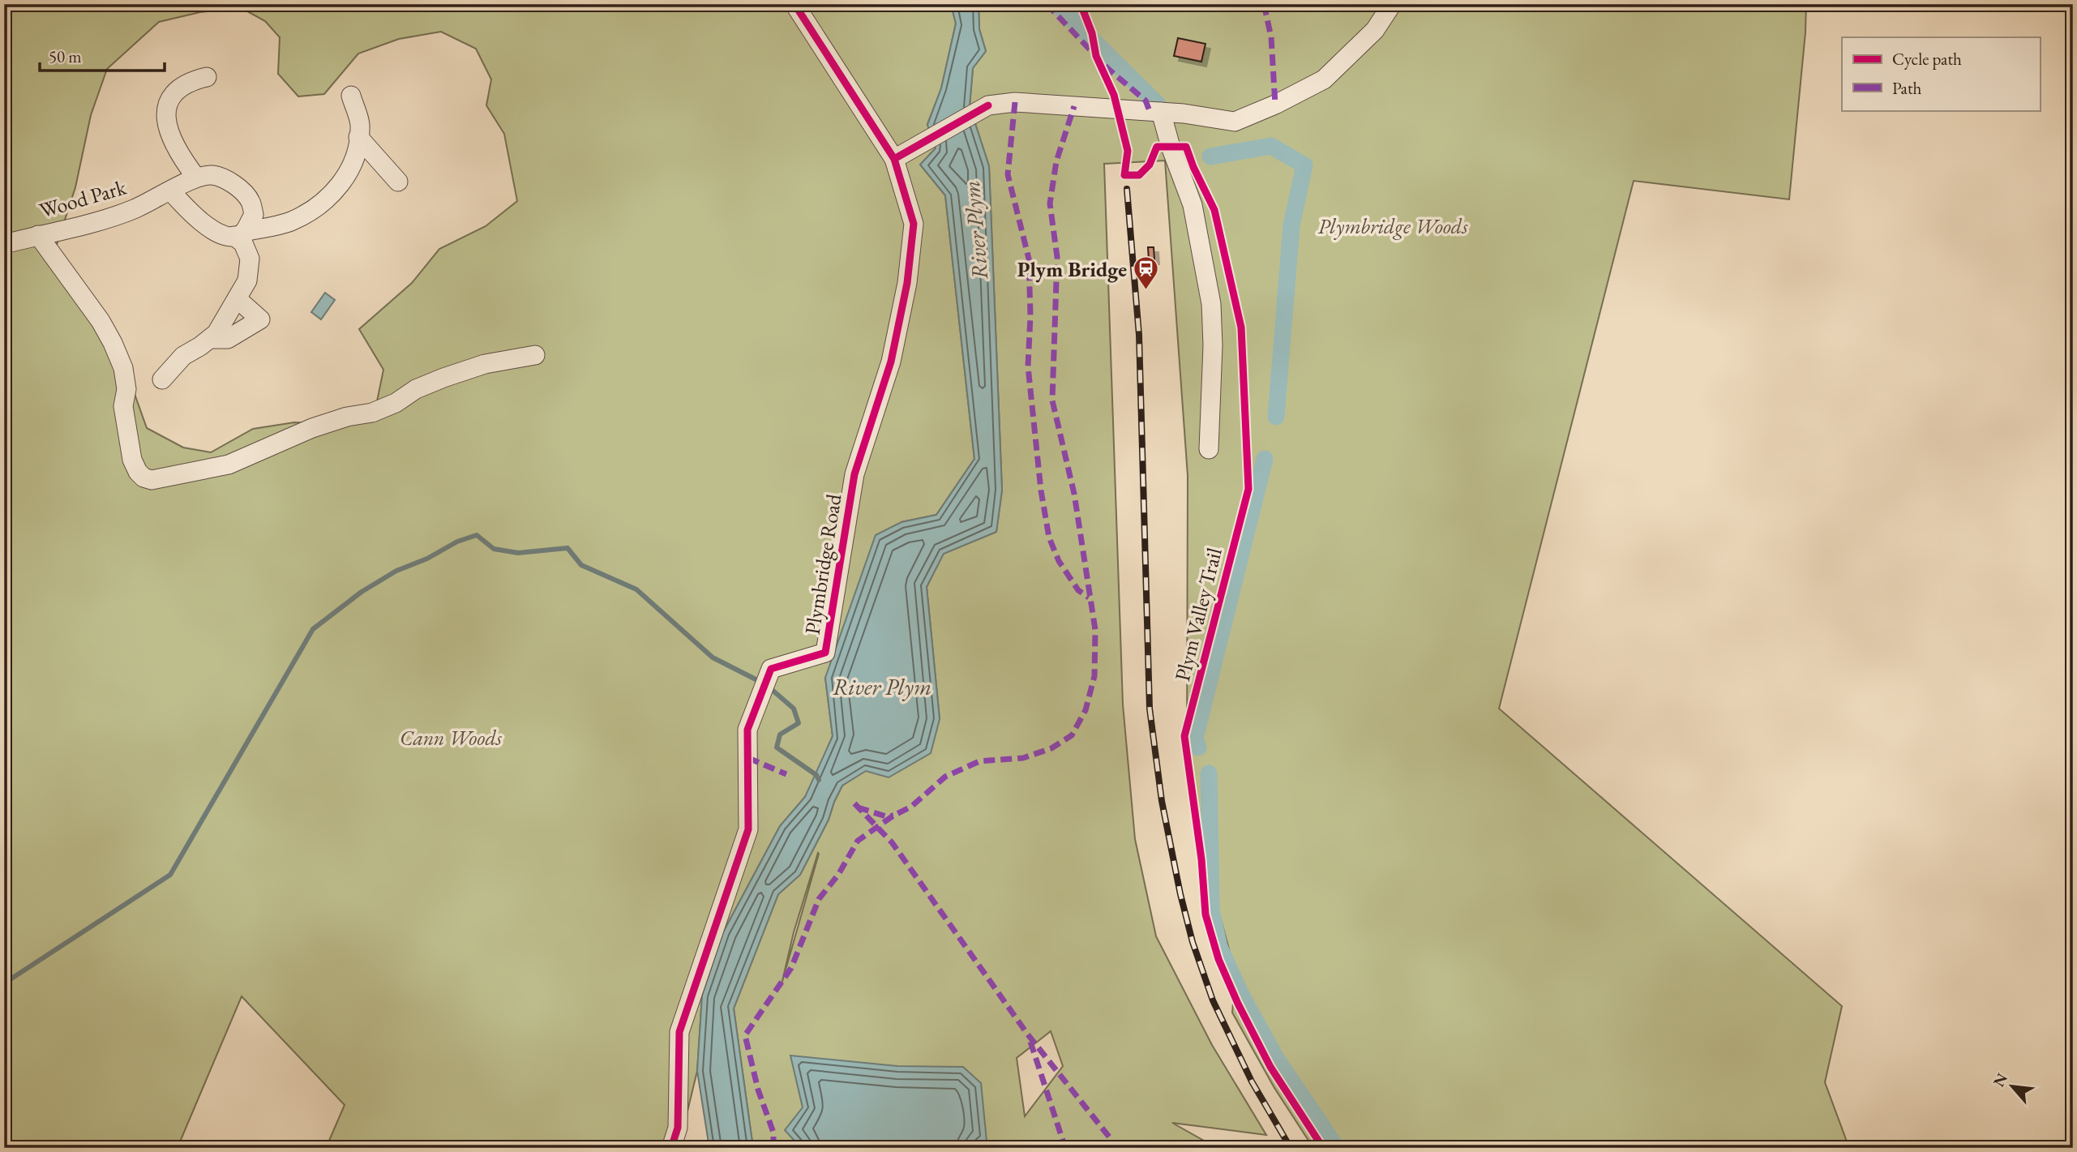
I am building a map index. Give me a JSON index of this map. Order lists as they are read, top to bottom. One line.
{"streets":{"street":["Wood Park","Plymbridge Road"],"cycle path":["Plym Valley Trail"]},"water":["River Plym"],"parks":["Plymbridge Woods","Cann Woods"],"places":{"station":["Plym Bridge"]},"legend":["Cycle path","Path"],"scale_bar":"50 m","north":"top left"}
